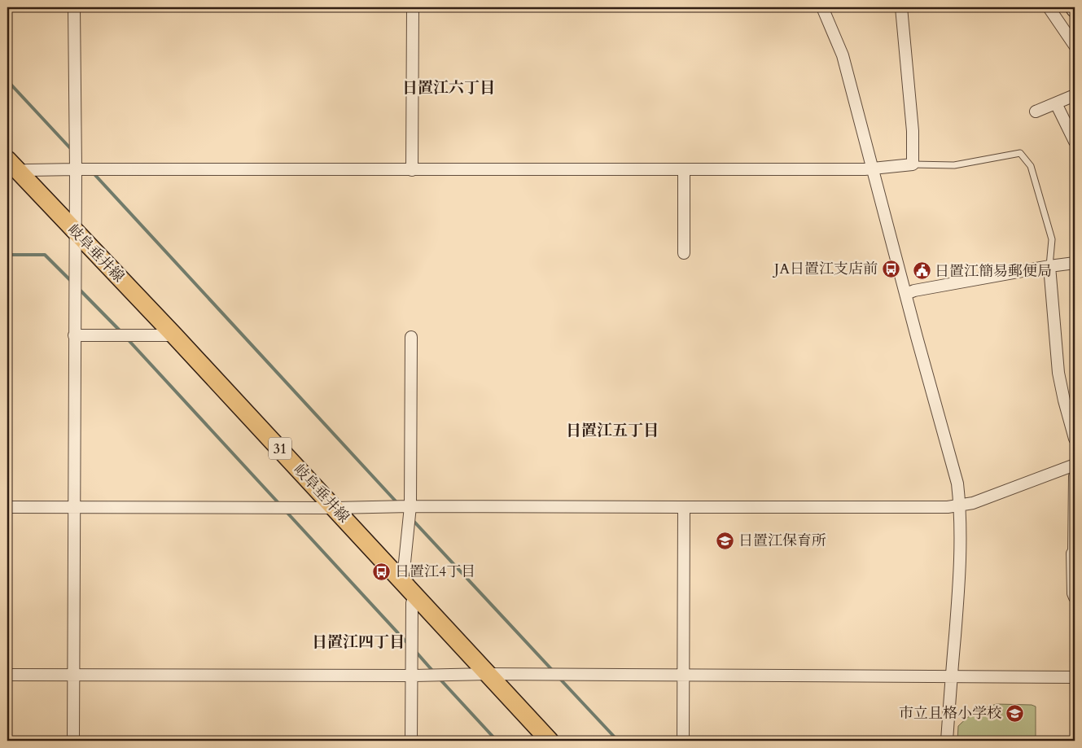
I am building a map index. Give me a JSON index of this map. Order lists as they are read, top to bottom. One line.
{"streets":{"main road":["岐阜垂井線","31"]},"districts":["日置江六丁目","日置江五丁目","日置江四丁目"],"places":{"bus stop":["JA日置江支店前","日置江4丁目"],"public building":["日置江簡易郵便局"],"school or university":["日置江保育所","市立且格小学校"]}}
